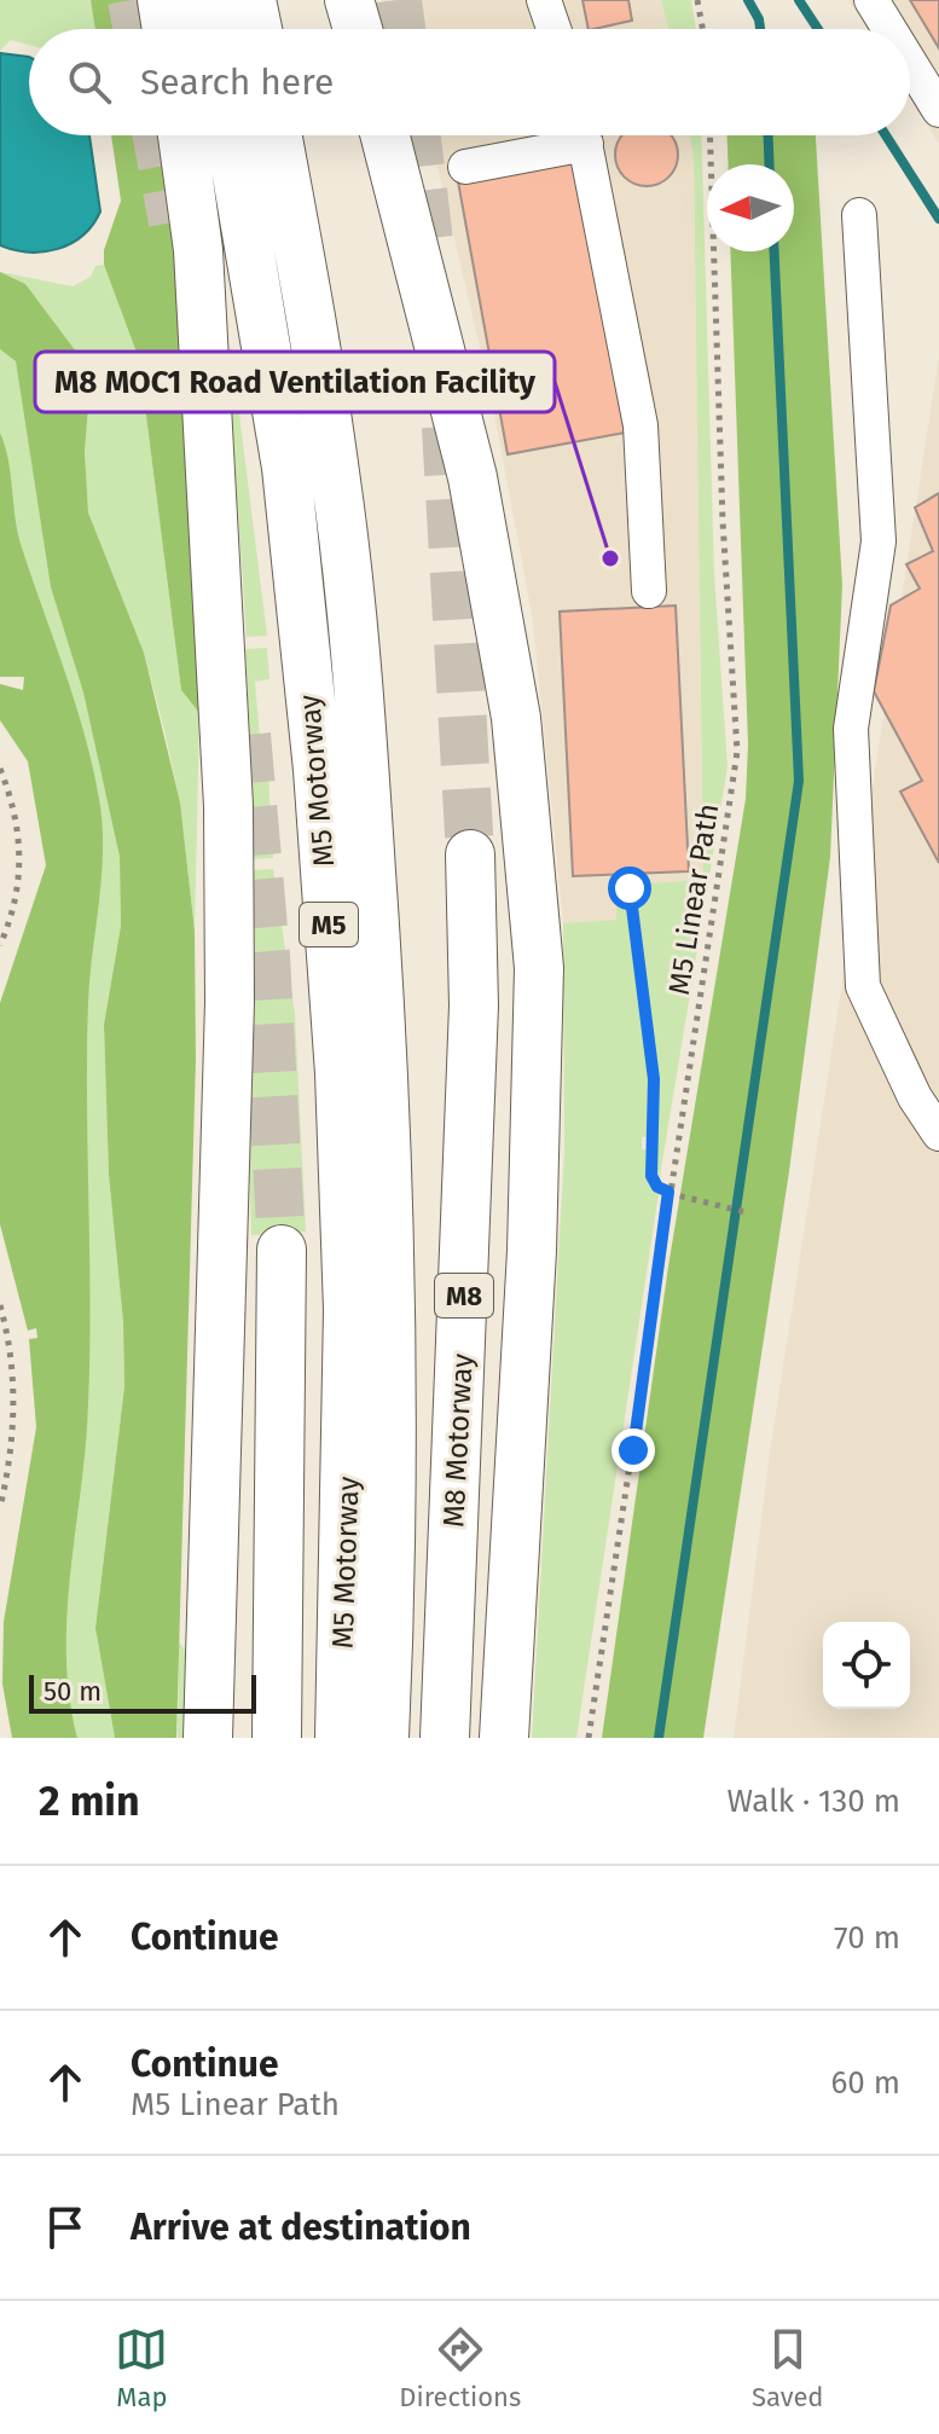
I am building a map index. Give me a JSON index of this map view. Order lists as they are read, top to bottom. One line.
{"streets":{"highway":["M5 Motorway","M5","M8","M8 Motorway"],"path":["M5 Linear Path"]},"places":["M8 MOC1 Road Ventilation Facility"],"scale_bar":"50 m","north":"left","page":{"search":"Search here","scale":"50 m","heading":["2 min","Walk · 130 m"],"list":[["Continue","70 m"],["Continue","M5 Linear Path","60 m"],"Arrive at destination"],"nav":["Map","Directions","Saved"]}}
